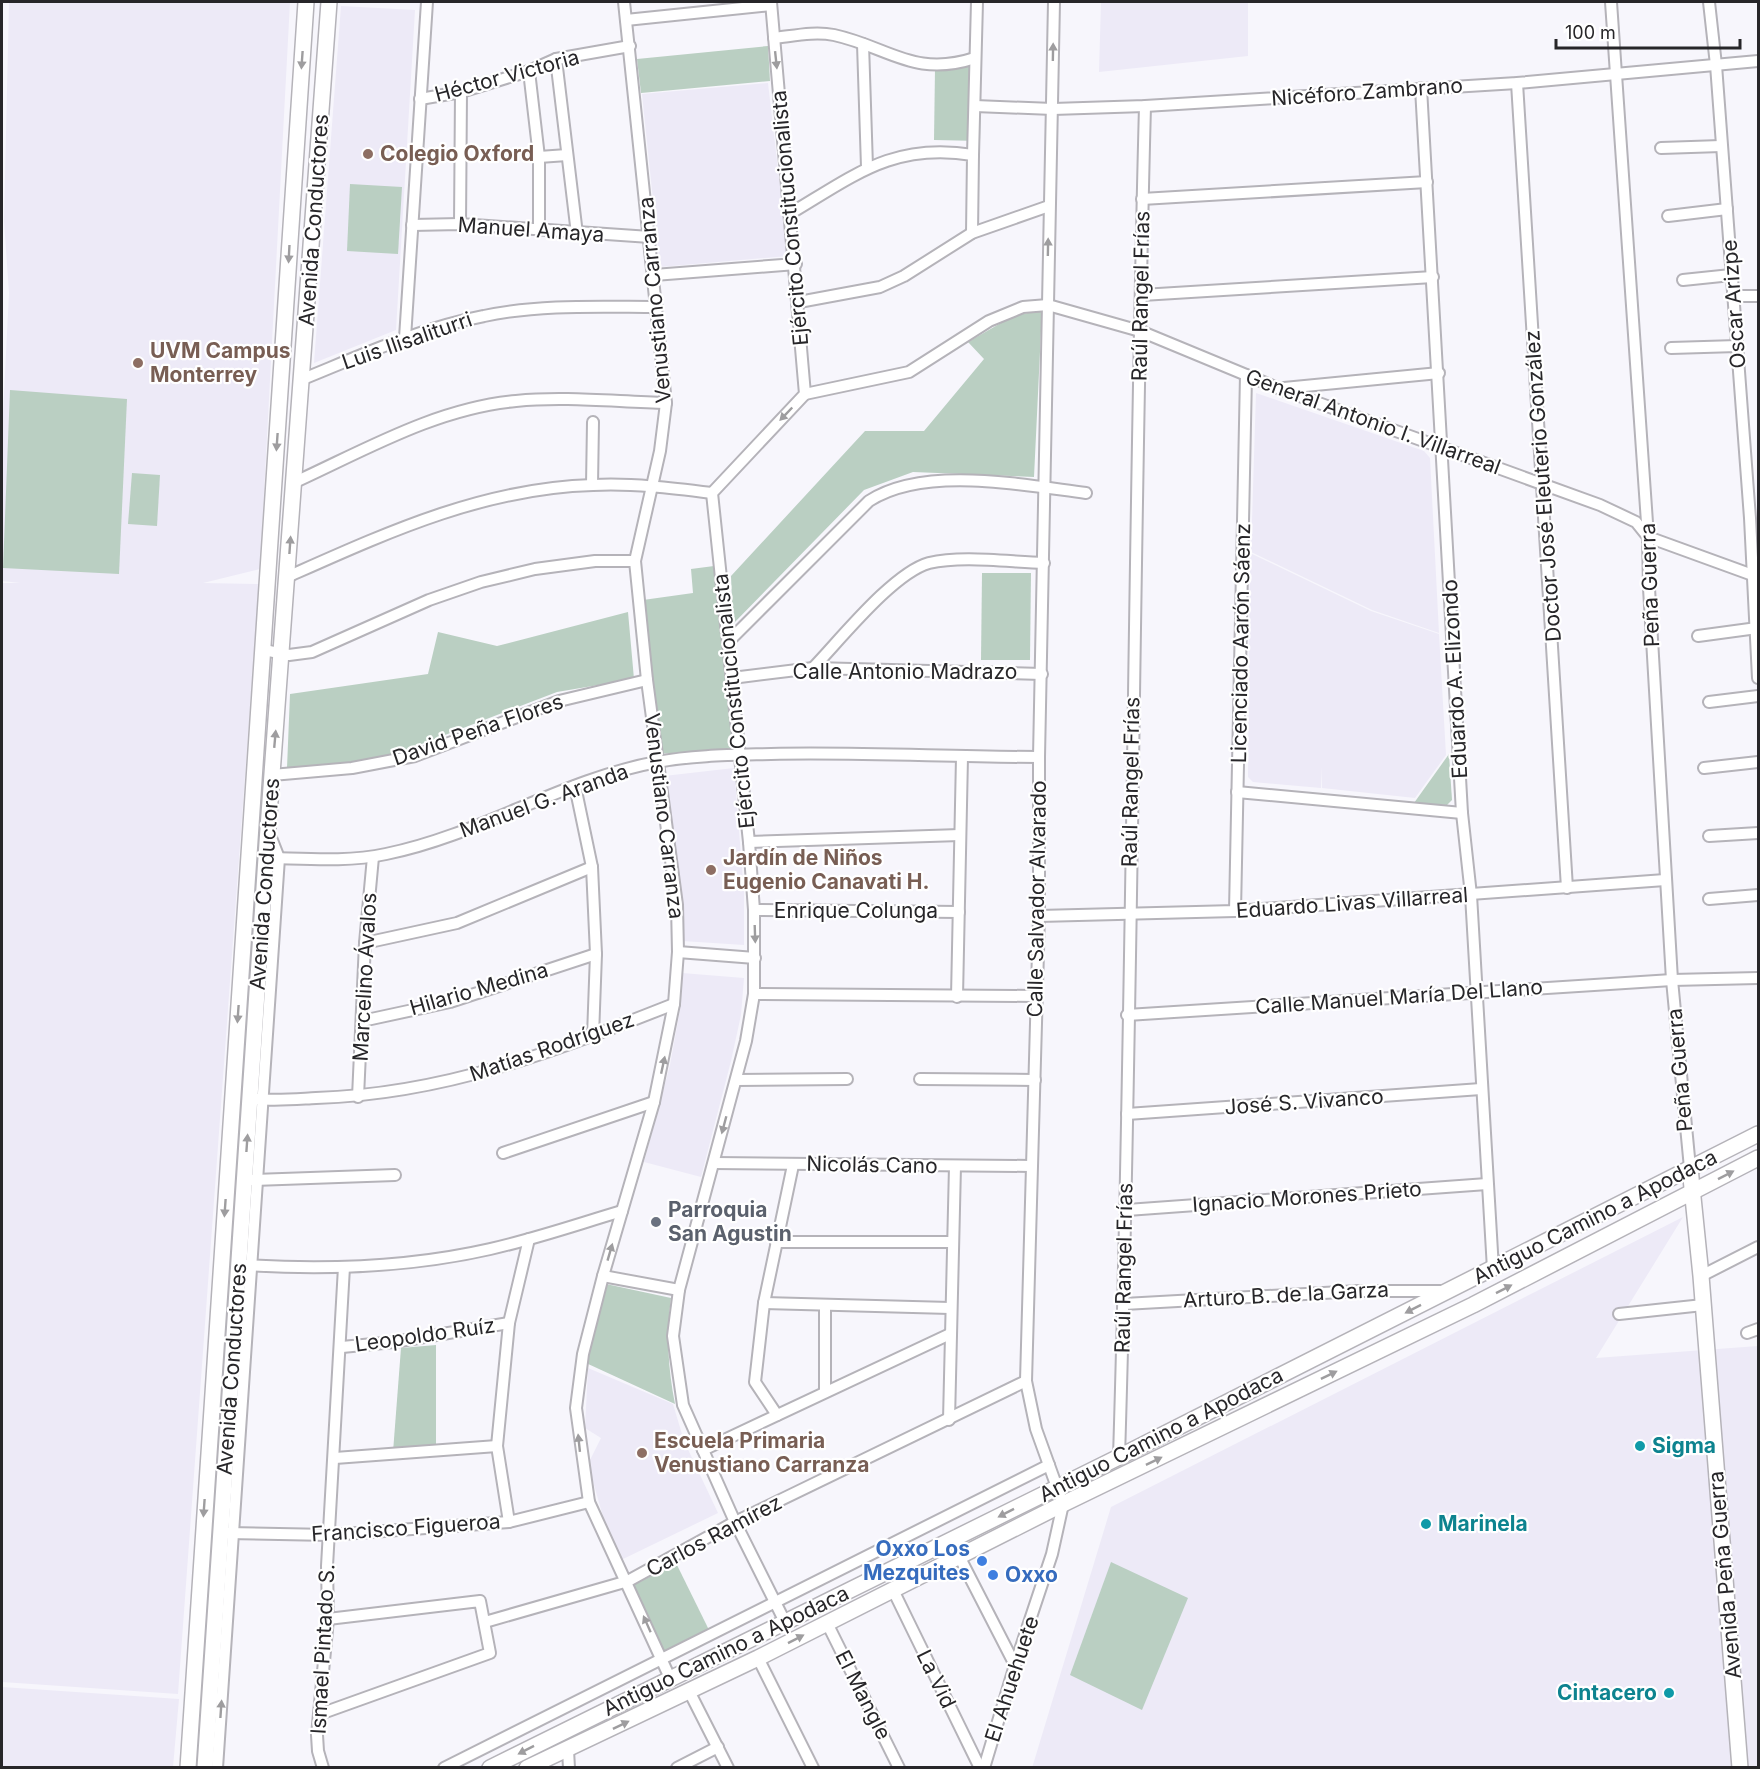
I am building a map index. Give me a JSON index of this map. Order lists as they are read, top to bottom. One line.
{"streets":{"main road":["Avenida Conductores","Antiguo Camino a Apodaca","Avenida Peña Guerra"],"street":["Héctor Victoria","Nicéforo Zambrano","Ejército Constitucionalista","Manuel Amaya","Raúl Rangel Frías","Venustiano Carranza","Oscar Arizpe","Luis Ilisaliturri","General Antonio I. Villarreal","Doctor José Eleuterio González","Peña Guerra","Licenciado Aarón Sáenz","Calle Antonio Madrazo","Eduardo A. Elizondo","David Peña Flores","Manuel G. Aranda","Calle Salvador Alvarado","Eduardo Livas Villarreal","Enrique Colunga","Marcelino Ávalos","Hilario Medina","Calle Manuel María Del Llano","Matías Rodríguez","José S. Vivanco","Nicolás Cano","Ignacio Morones Prieto","Arturo B. de la Garza","Leopoldo Ruíz","Francisco Figueroa","Carlos Ramírez","Ismael Pintado S.","La Vid","El Ahuehuete","El Mangle"]},"crossings":[["Héctor Victoria","Venustiano Carranza"],["Nicéforo Zambrano","Raúl Rangel Frías"],["Nicéforo Zambrano","Oscar Arizpe"],["Nicéforo Zambrano","Doctor José Eleuterio González"],["Nicéforo Zambrano","Peña Guerra"],["Nicéforo Zambrano","Eduardo A. Elizondo"],["Nicéforo Zambrano","Calle Salvador Alvarado"],["Ejército Constitucionalista","Calle Antonio Madrazo"],["Ejército Constitucionalista","Manuel G. Aranda"],["Ejército Constitucionalista","Enrique Colunga"],["Ejército Constitucionalista","Nicolás Cano"],["Ejército Constitucionalista","Antiguo Camino a Apodaca"],["Ejército Constitucionalista","Carlos Ramírez"],["Avenida Conductores","Luis Ilisaliturri"],["Avenida Conductores","David Peña Flores"],["Avenida Conductores","Manuel G. Aranda"],["Avenida Conductores","Matías Rodríguez"],["Avenida Conductores","Francisco Figueroa"],["Manuel Amaya","Venustiano Carranza"],["Raúl Rangel Frías","General Antonio I. Villarreal"],["Raúl Rangel Frías","Eduardo Livas Villarreal"],["Raúl Rangel Frías","Calle Manuel María Del Llano"],["Raúl Rangel Frías","José S. Vivanco"],["Raúl Rangel Frías","Ignacio Morones Prieto"],["Raúl Rangel Frías","Antiguo Camino a Apodaca"],["Raúl Rangel Frías","Arturo B. de la Garza"],["Venustiano Carranza","Luis Ilisaliturri"],["Venustiano Carranza","David Peña Flores"],["Venustiano Carranza","Manuel G. Aranda"],["Venustiano Carranza","Matías Rodríguez"],["Venustiano Carranza","Antiguo Camino a Apodaca"],["Venustiano Carranza","Francisco Figueroa"],["Venustiano Carranza","Carlos Ramírez"],["Oscar Arizpe","General Antonio I. Villarreal"],["General Antonio I. Villarreal","Doctor José Eleuterio González"],["General Antonio I. Villarreal","Peña Guerra"],["General Antonio I. Villarreal","Licenciado Aarón Sáenz"],["General Antonio I. Villarreal","Eduardo A. Elizondo"],["General Antonio I. Villarreal","Calle Salvador Alvarado"],["Doctor José Eleuterio González","Eduardo Livas Villarreal"],["Peña Guerra","Eduardo Livas Villarreal"],["Peña Guerra","Calle Manuel María Del Llano"],["Peña Guerra","Antiguo Camino a Apodaca"],["Peña Guerra","Avenida Peña Guerra"],["Licenciado Aarón Sáenz","Eduardo Livas Villarreal"],["Calle Antonio Madrazo","Calle Salvador Alvarado"],["Eduardo A. Elizondo","Eduardo Livas Villarreal"],["Eduardo A. Elizondo","Calle Manuel María Del Llano"],["Eduardo A. Elizondo","José S. Vivanco"],["Eduardo A. Elizondo","Ignacio Morones Prieto"],["Eduardo A. Elizondo","Antiguo Camino a Apodaca"],["Manuel G. Aranda","Calle Salvador Alvarado"],["Manuel G. Aranda","Marcelino Ávalos"],["Calle Salvador Alvarado","Eduardo Livas Villarreal"],["Calle Salvador Alvarado","Nicolás Cano"],["Calle Salvador Alvarado","Antiguo Camino a Apodaca"],["Calle Salvador Alvarado","Carlos Ramírez"],["Calle Salvador Alvarado","El Ahuehuete"],["Marcelino Ávalos","Hilario Medina"],["Marcelino Ávalos","Matías Rodríguez"],["Antiguo Camino a Apodaca","Arturo B. de la Garza"],["Antiguo Camino a Apodaca","Avenida Peña Guerra"],["Antiguo Camino a Apodaca","El Ahuehuete"],["Leopoldo Ruíz","Ismael Pintado S."],["Francisco Figueroa","Ismael Pintado S."],["La Vid","El Ahuehuete"]],"places":["Colegio Oxford","UVM Campus Monterrey","Jardín de Niños Eugenio Canavati H.","Parroquia San Agustin","Sigma","Escuela Primaria Venustiano Carranza","Marinela","Oxxo Los Mezquites","Oxxo","Cintacero"],"scale_bar":"100 m"}
